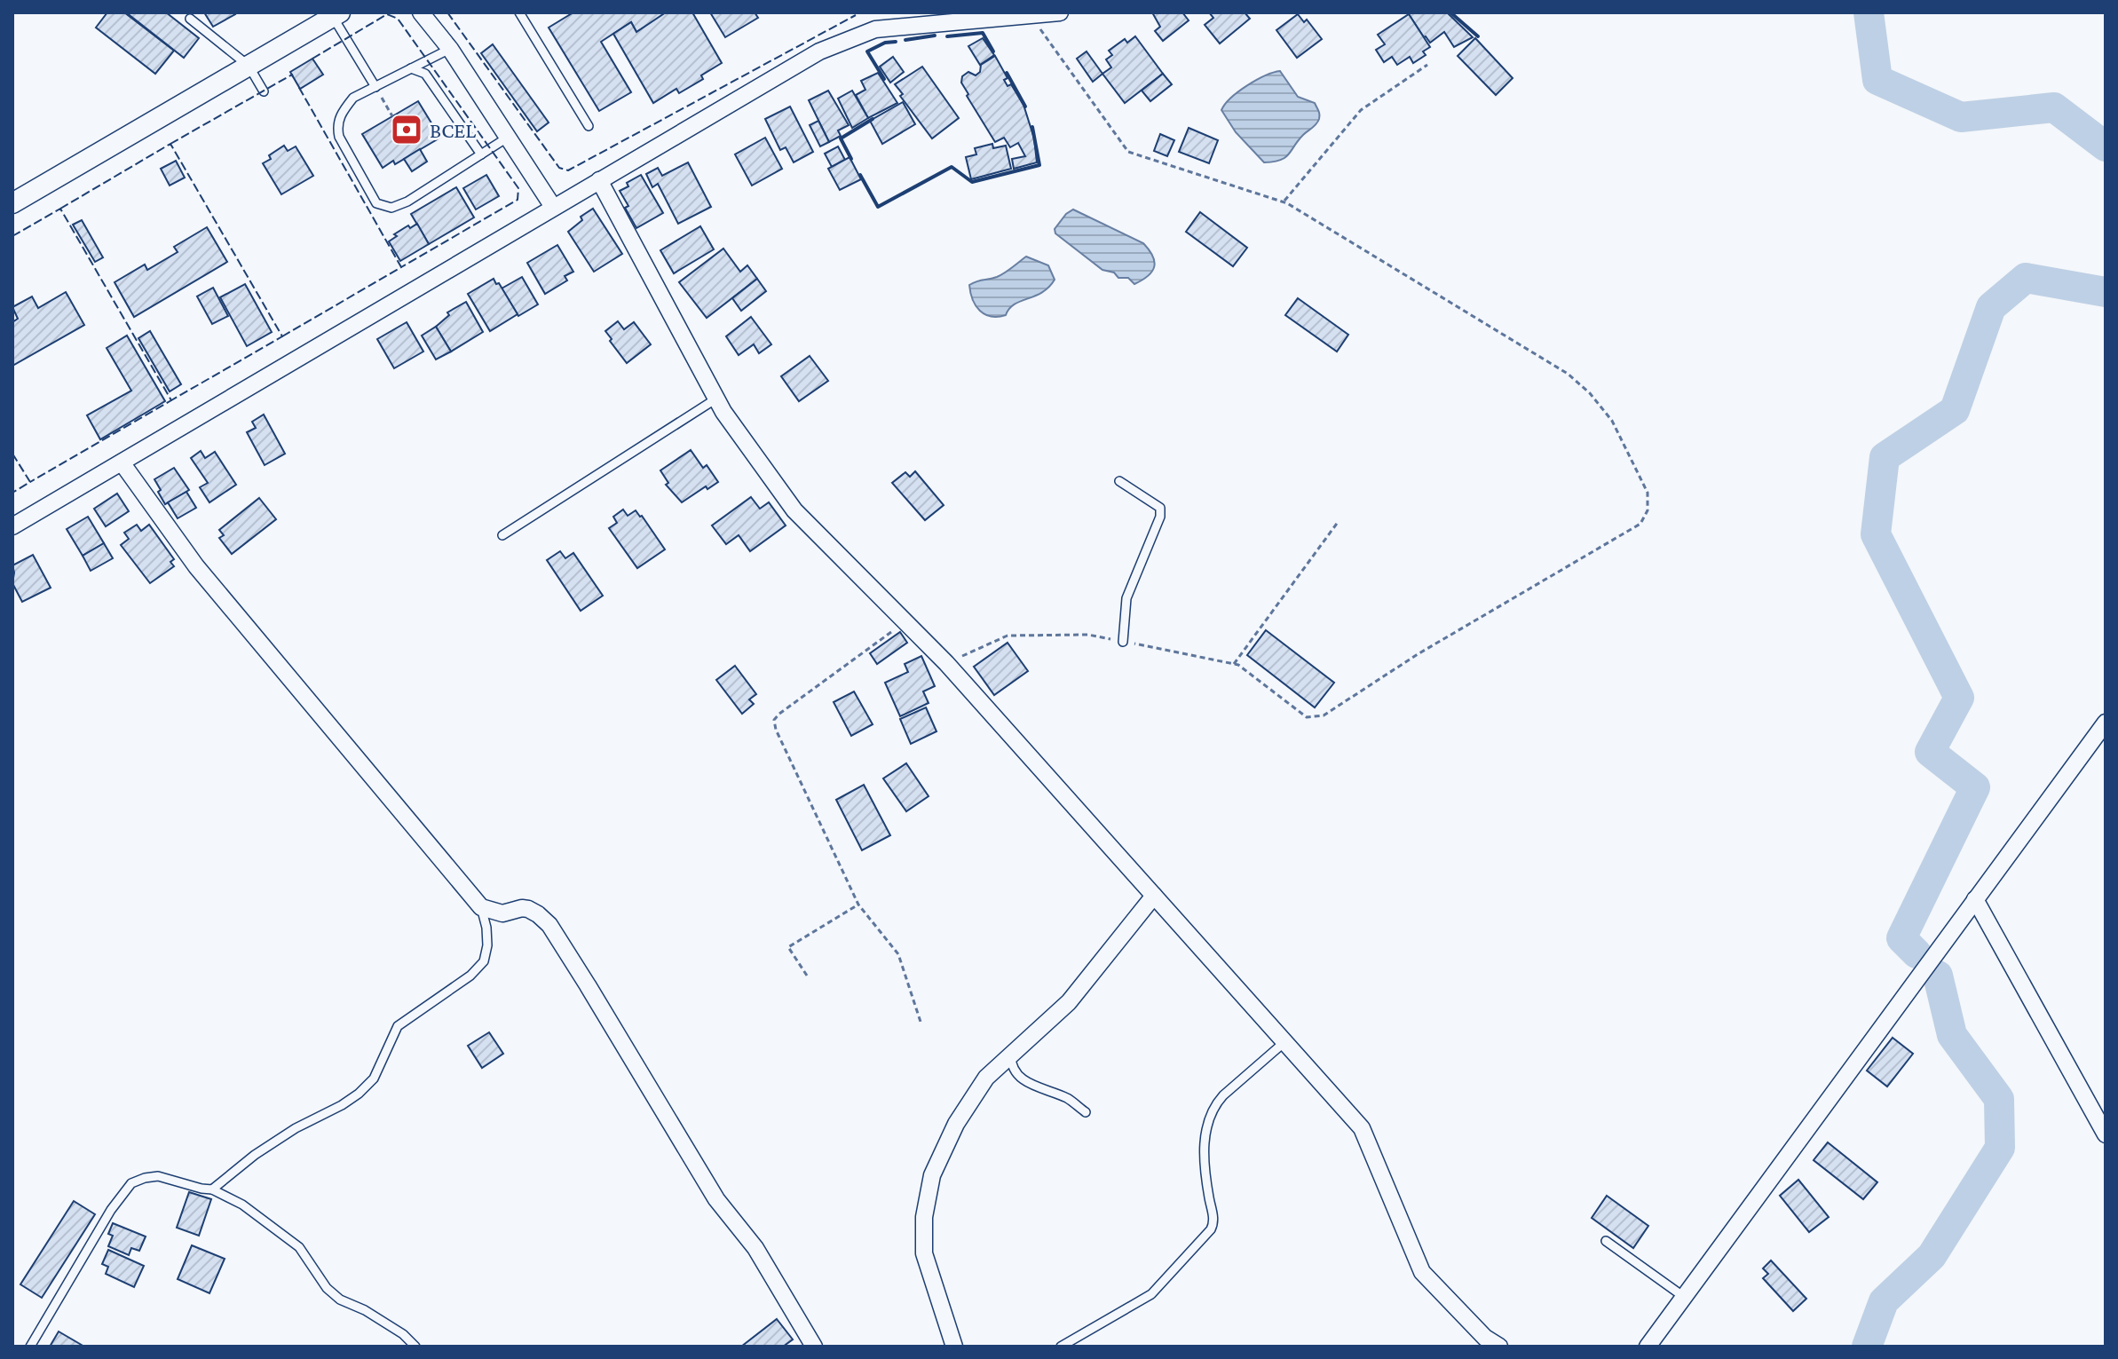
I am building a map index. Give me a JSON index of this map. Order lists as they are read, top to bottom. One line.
{"places":{"bank":["BCEL"]}}
